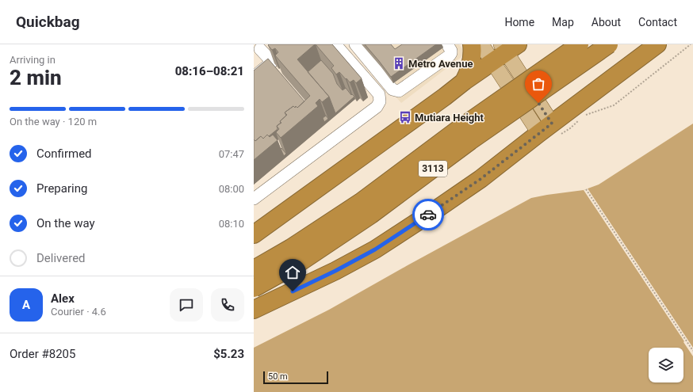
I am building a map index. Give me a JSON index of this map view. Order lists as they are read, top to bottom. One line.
{"streets":{"highway":["3113"]},"places":{"building":["Metro Avenue"],"bus stop":["Mutiara Height"]},"scale_bar":"50 m","page":{"header":"Quickbag","nav":["Home","Map","About","Contact"],"heading":["2 min","Arriving in","08:16–08:21"],"panel":["Alex","Courier · 4.6","Order #8205","$5.23"],"bar":"On the way · 120 m","list":[["Confirmed","07:47"],["Preparing","08:00"],["On the way","08:10"],"Delivered"],"round":"A","scale":"50 m"}}
